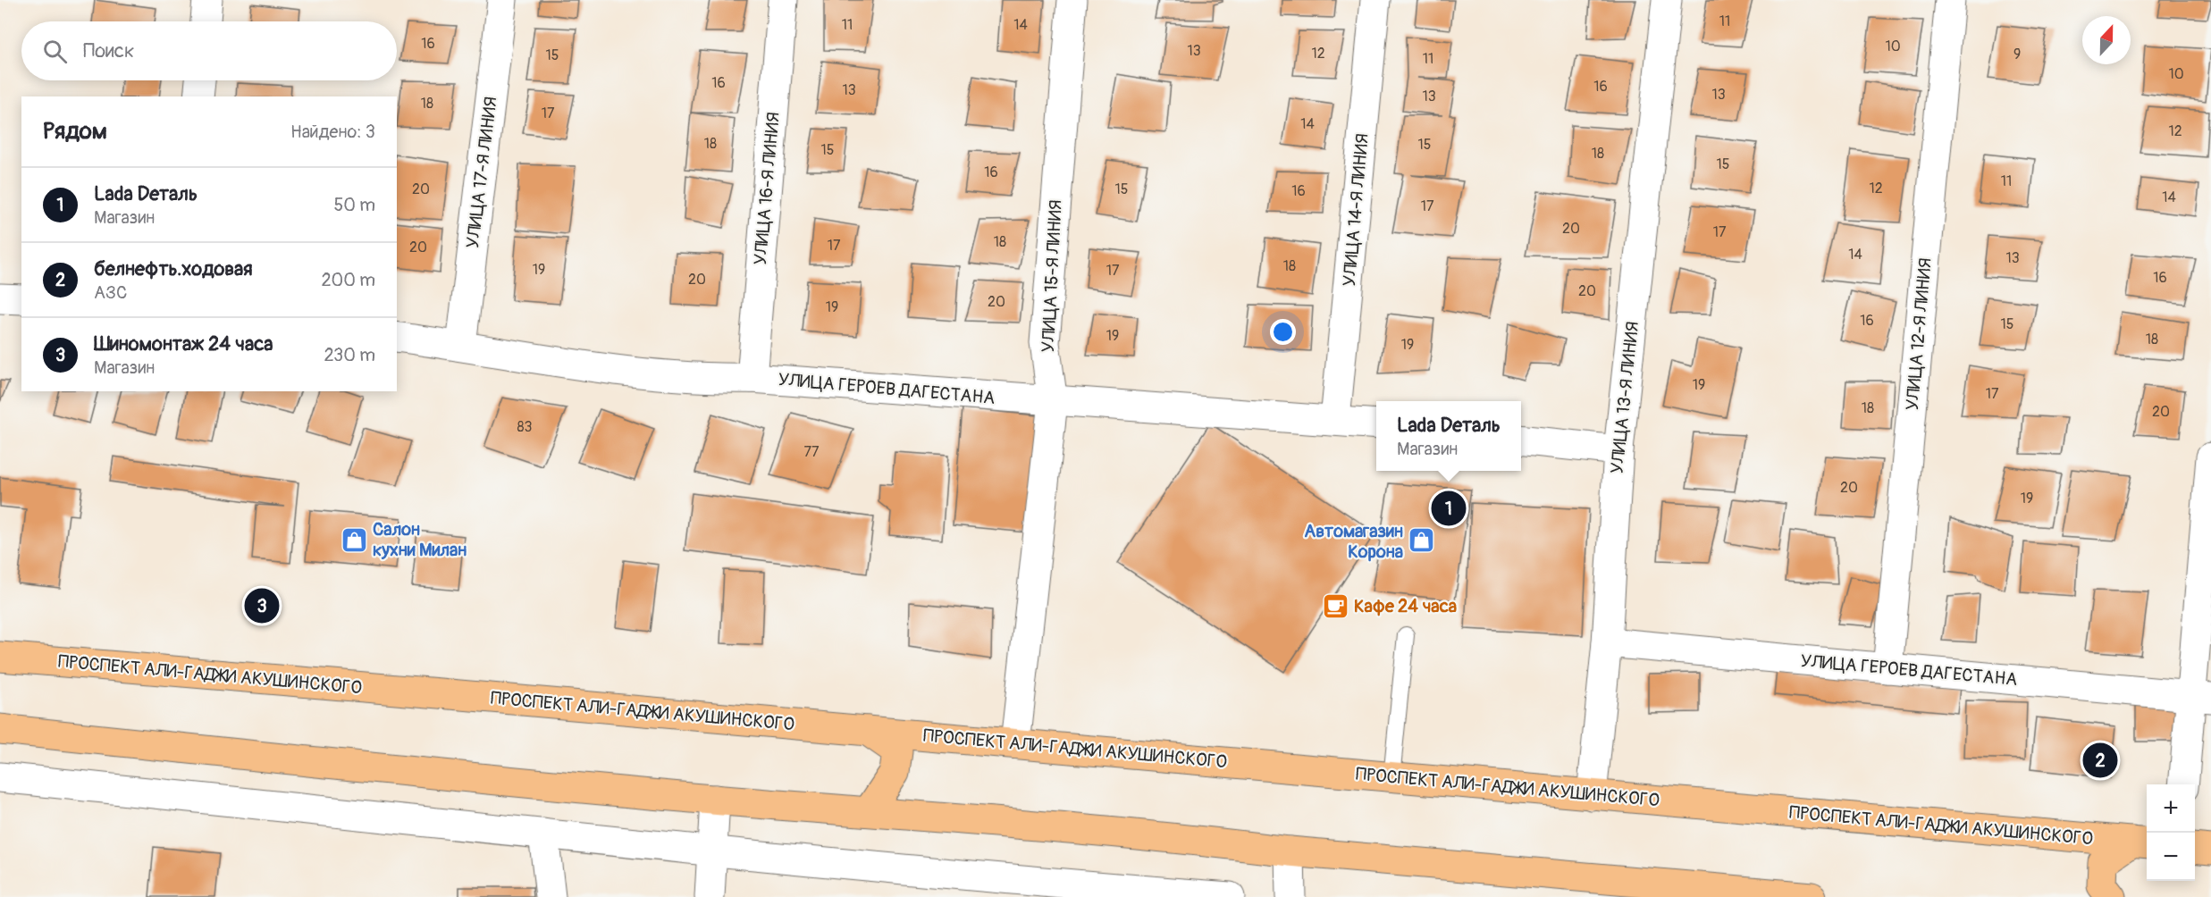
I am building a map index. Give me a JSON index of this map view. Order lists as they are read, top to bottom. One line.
{"streets":{"main road":["ПРОСПЕКТ АЛИ-ГАДЖИ АКУШИНСКОГО"],"street":["УЛИЦА 17-Я ЛИНИЯ","УЛИЦА 16-Я ЛИНИЯ","УЛИЦА 14-Я ЛИНИЯ","УЛИЦА 15-Я ЛИНИЯ","УЛИЦА 12-Я ЛИНИЯ","УЛИЦА ГЕРОЕВ ДАГЕСТАНА","УЛИЦА 13-Я ЛИНИЯ"]},"crossings":[["УЛИЦА 17-Я ЛИНИЯ","УЛИЦА ГЕРОЕВ ДАГЕСТАНА"],["УЛИЦА 16-Я ЛИНИЯ","УЛИЦА ГЕРОЕВ ДАГЕСТАНА"],["УЛИЦА 14-Я ЛИНИЯ","УЛИЦА ГЕРОЕВ ДАГЕСТАНА"],["УЛИЦА 15-Я ЛИНИЯ","УЛИЦА ГЕРОЕВ ДАГЕСТАНА"],["УЛИЦА 15-Я ЛИНИЯ","ПРОСПЕКТ АЛИ-ГАДЖИ АКУШИНСКОГО"],["УЛИЦА 12-Я ЛИНИЯ","УЛИЦА ГЕРОЕВ ДАГЕСТАНА"],["УЛИЦА ГЕРОЕВ ДАГЕСТАНА","УЛИЦА 13-Я ЛИНИЯ"],["УЛИЦА 13-Я ЛИНИЯ","ПРОСПЕКТ АЛИ-ГАДЖИ АКУШИНСКОГО"]],"places":{"shop":["Салон кухни Милан","Автомагазин Корона"],"cafe":["Кафе 24 часа"]},"house_numbers":["11","11","14","16","10","13","12","9","15","11","10","16","16","13","13","13","18","17","14","12","18","15","15","18","15","16","11","12","20","15","16","14","17","20","17","18","17","20","14","13","18","19","17","16","20","20","20","19","16","15","19","18","19","19","17","18","20","83","77","20","19"],"north":"top","page":{"search":"Поиск","heading":["Рядом","Найдено: 3"],"list":[{"mark":"1","name":"Lada Dеталь","note":"Магазин","value":"50 m"},{"mark":"2","name":"белнефть.ходовая","note":"АЗС","value":"200 m"},{"mark":"3","name":"Шиномонтаж 24 часа","note":"Магазин","value":"230 m"}],"popup":["Lada Dеталь","Магазин"],"pins":["1","3","2"],"map_buttons":["+","−"]}}
